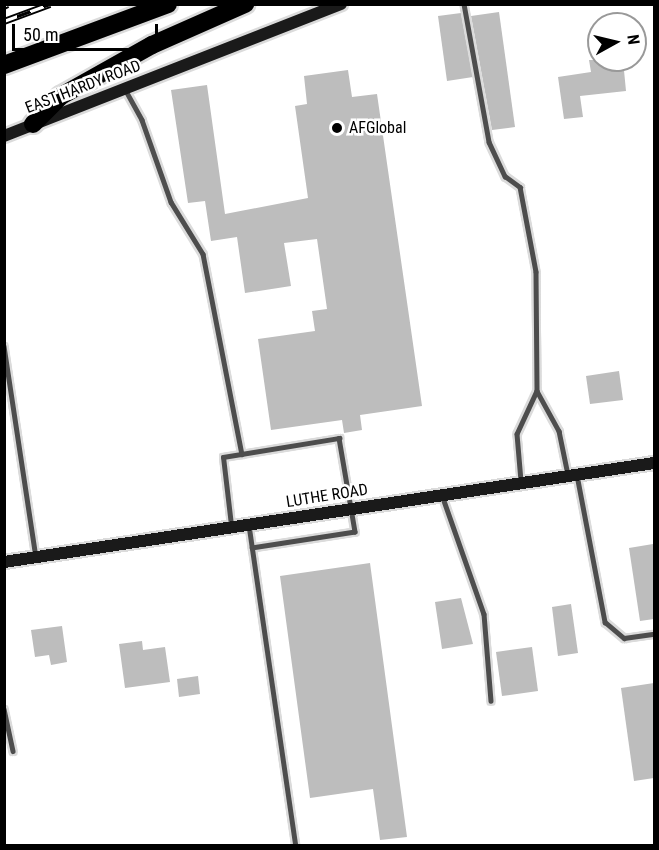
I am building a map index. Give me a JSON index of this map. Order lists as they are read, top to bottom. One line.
{"streets":{"street":["EAST HARDY ROAD","LUTHE ROAD"]},"places":["AFGlobal"],"scale_bar":"50 m","north":"right"}
